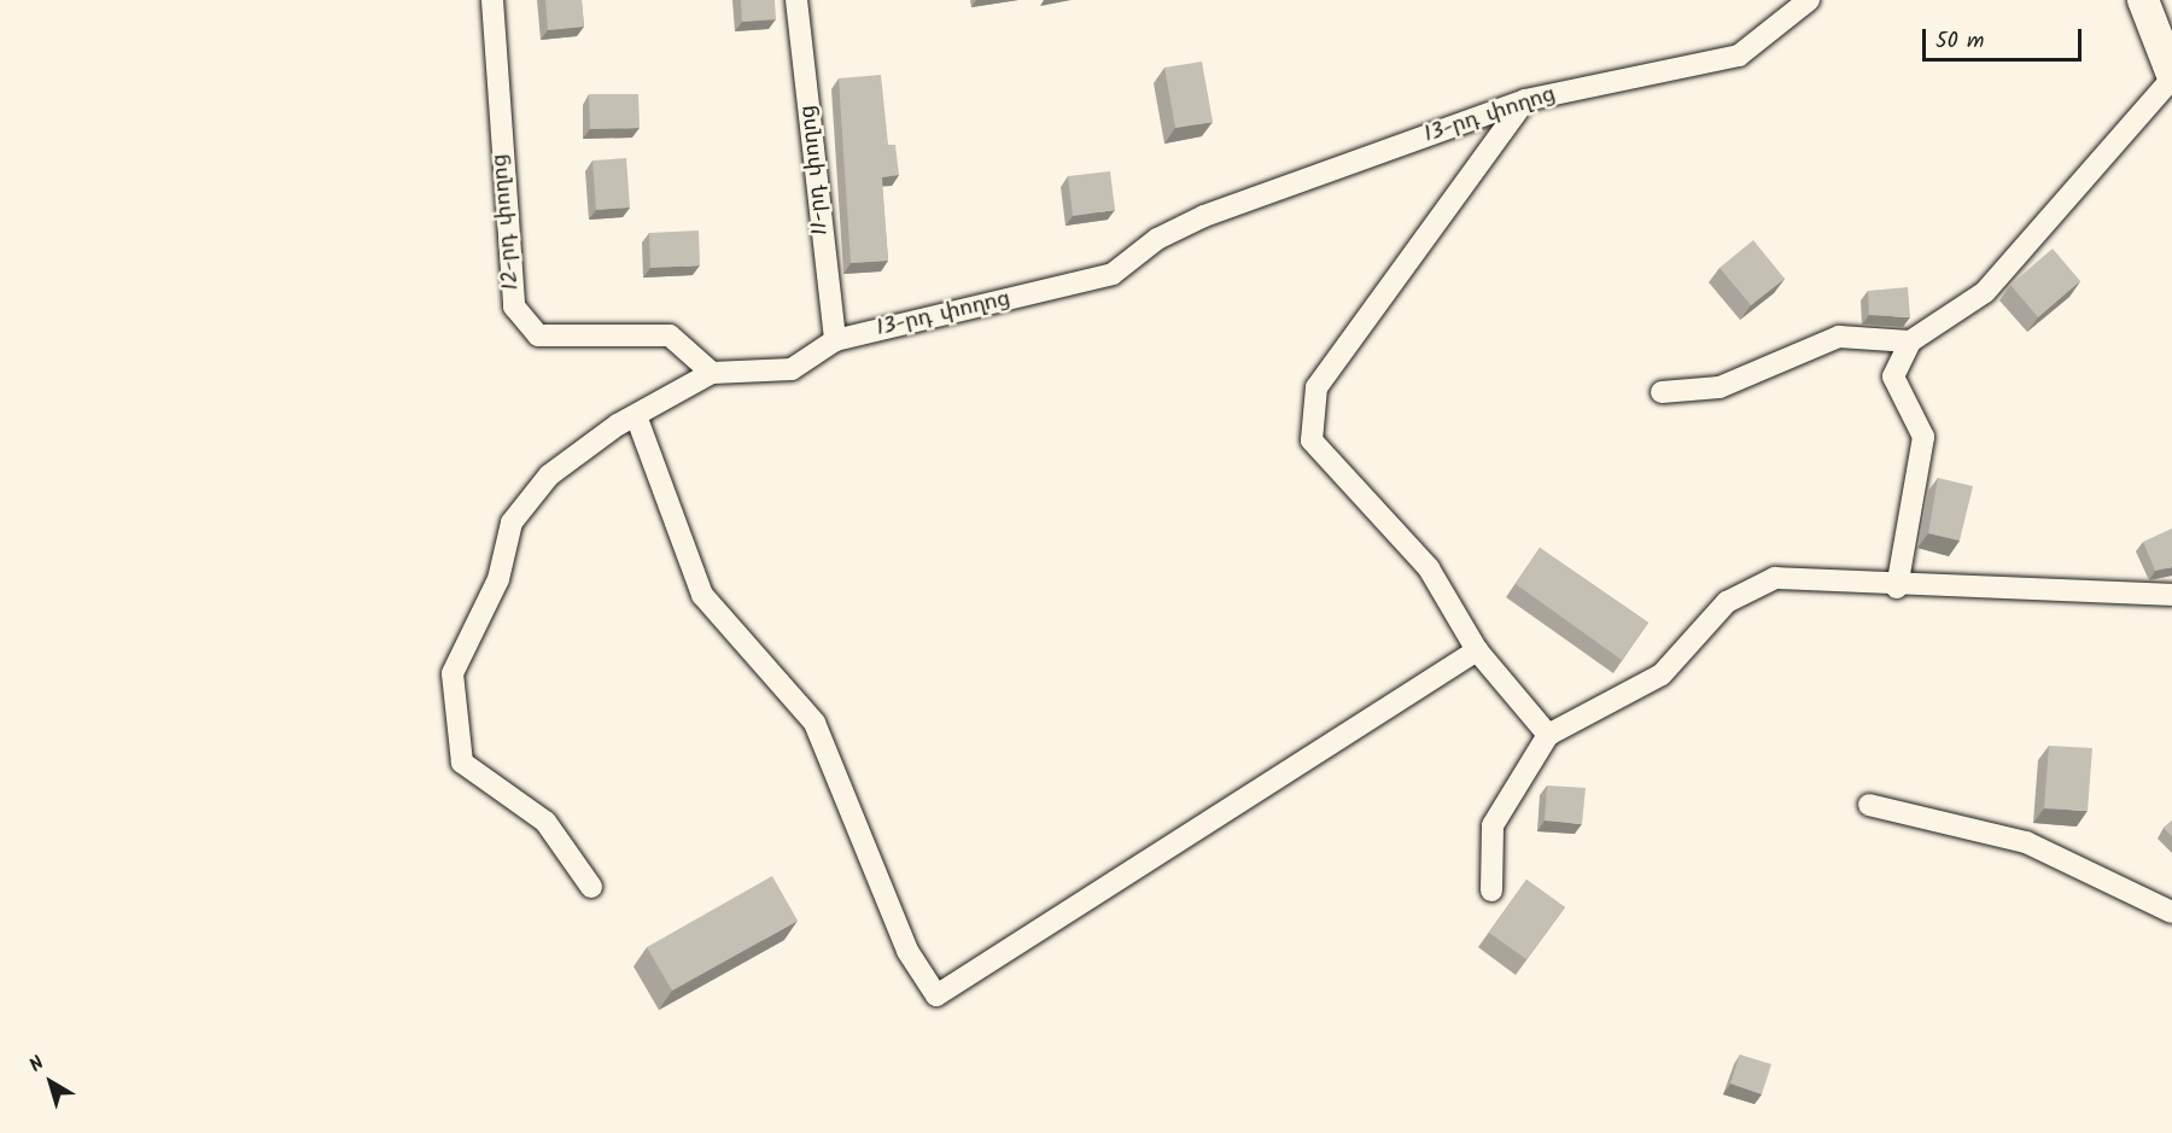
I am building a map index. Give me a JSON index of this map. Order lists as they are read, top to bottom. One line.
{"streets":{"street":["13-րդ փողոց","11-րդ փողոց","12-րդ փողոց"]},"crossings":[["13-րդ փողոց","11-րդ փողոց"],["13-րդ փողոց","12-րդ փողոց"]],"scale_bar":"50 m","north":"top left"}
